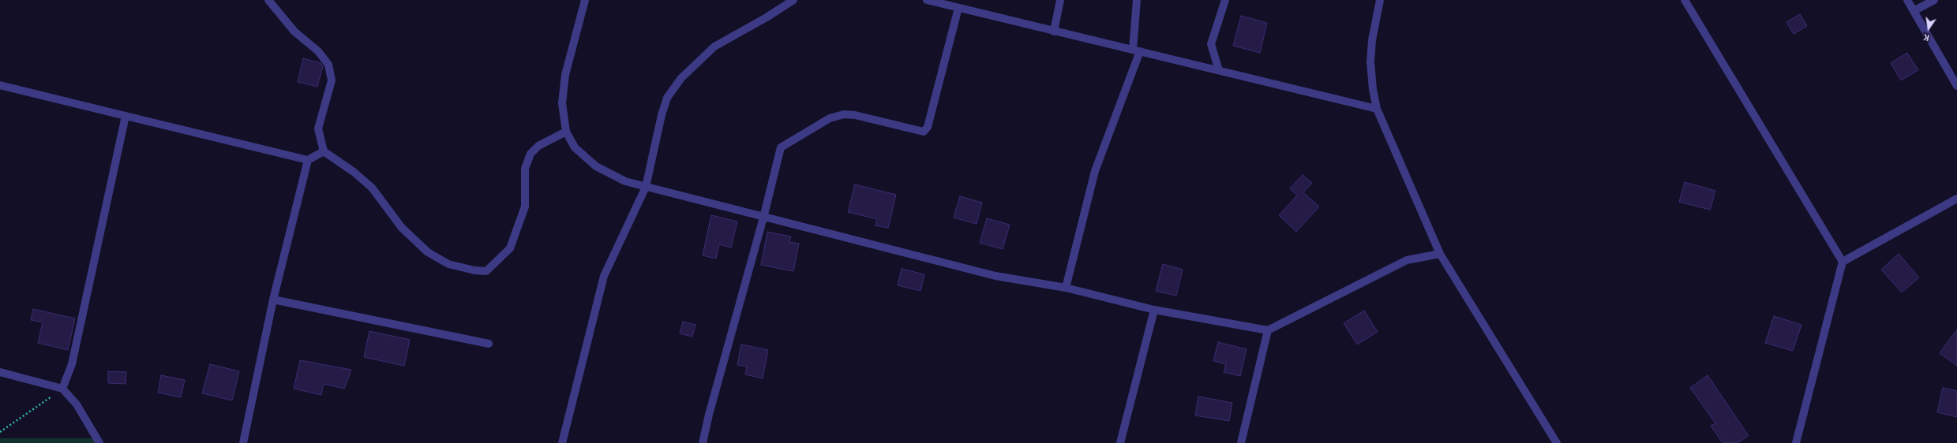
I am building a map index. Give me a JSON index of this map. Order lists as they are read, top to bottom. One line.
{"north":"bottom"}
